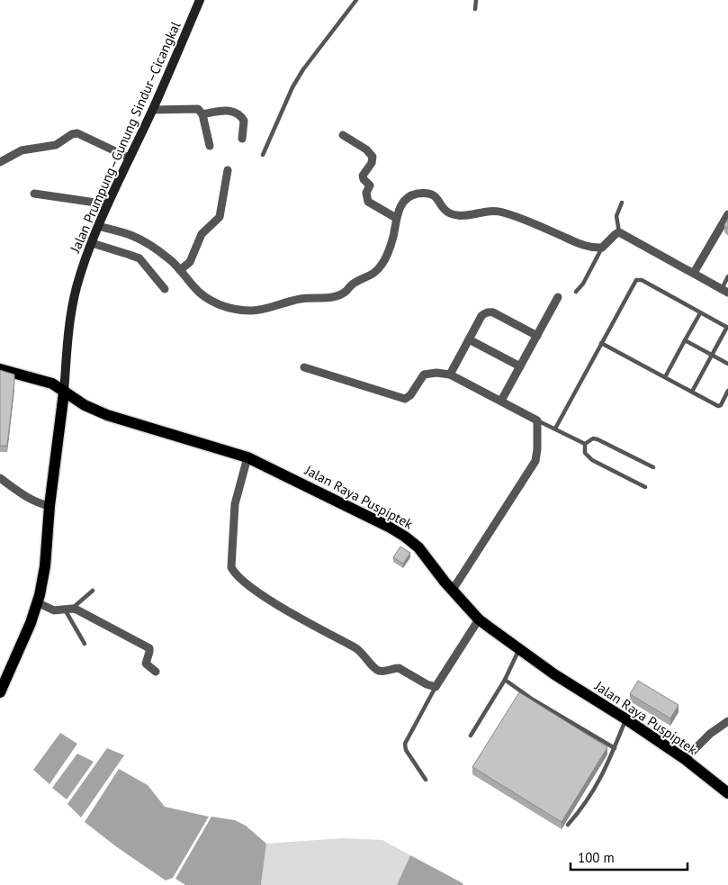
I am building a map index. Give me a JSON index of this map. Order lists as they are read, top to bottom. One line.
{"streets":{"main road":["Jalan Prumpung–Gunung Sindur–Cicangkal","Jalan Raya Puspiptek"]},"crossings":[["Jalan Prumpung–Gunung Sindur–Cicangkal","Jalan Raya Puspiptek"]],"scale_bar":"100 m"}
